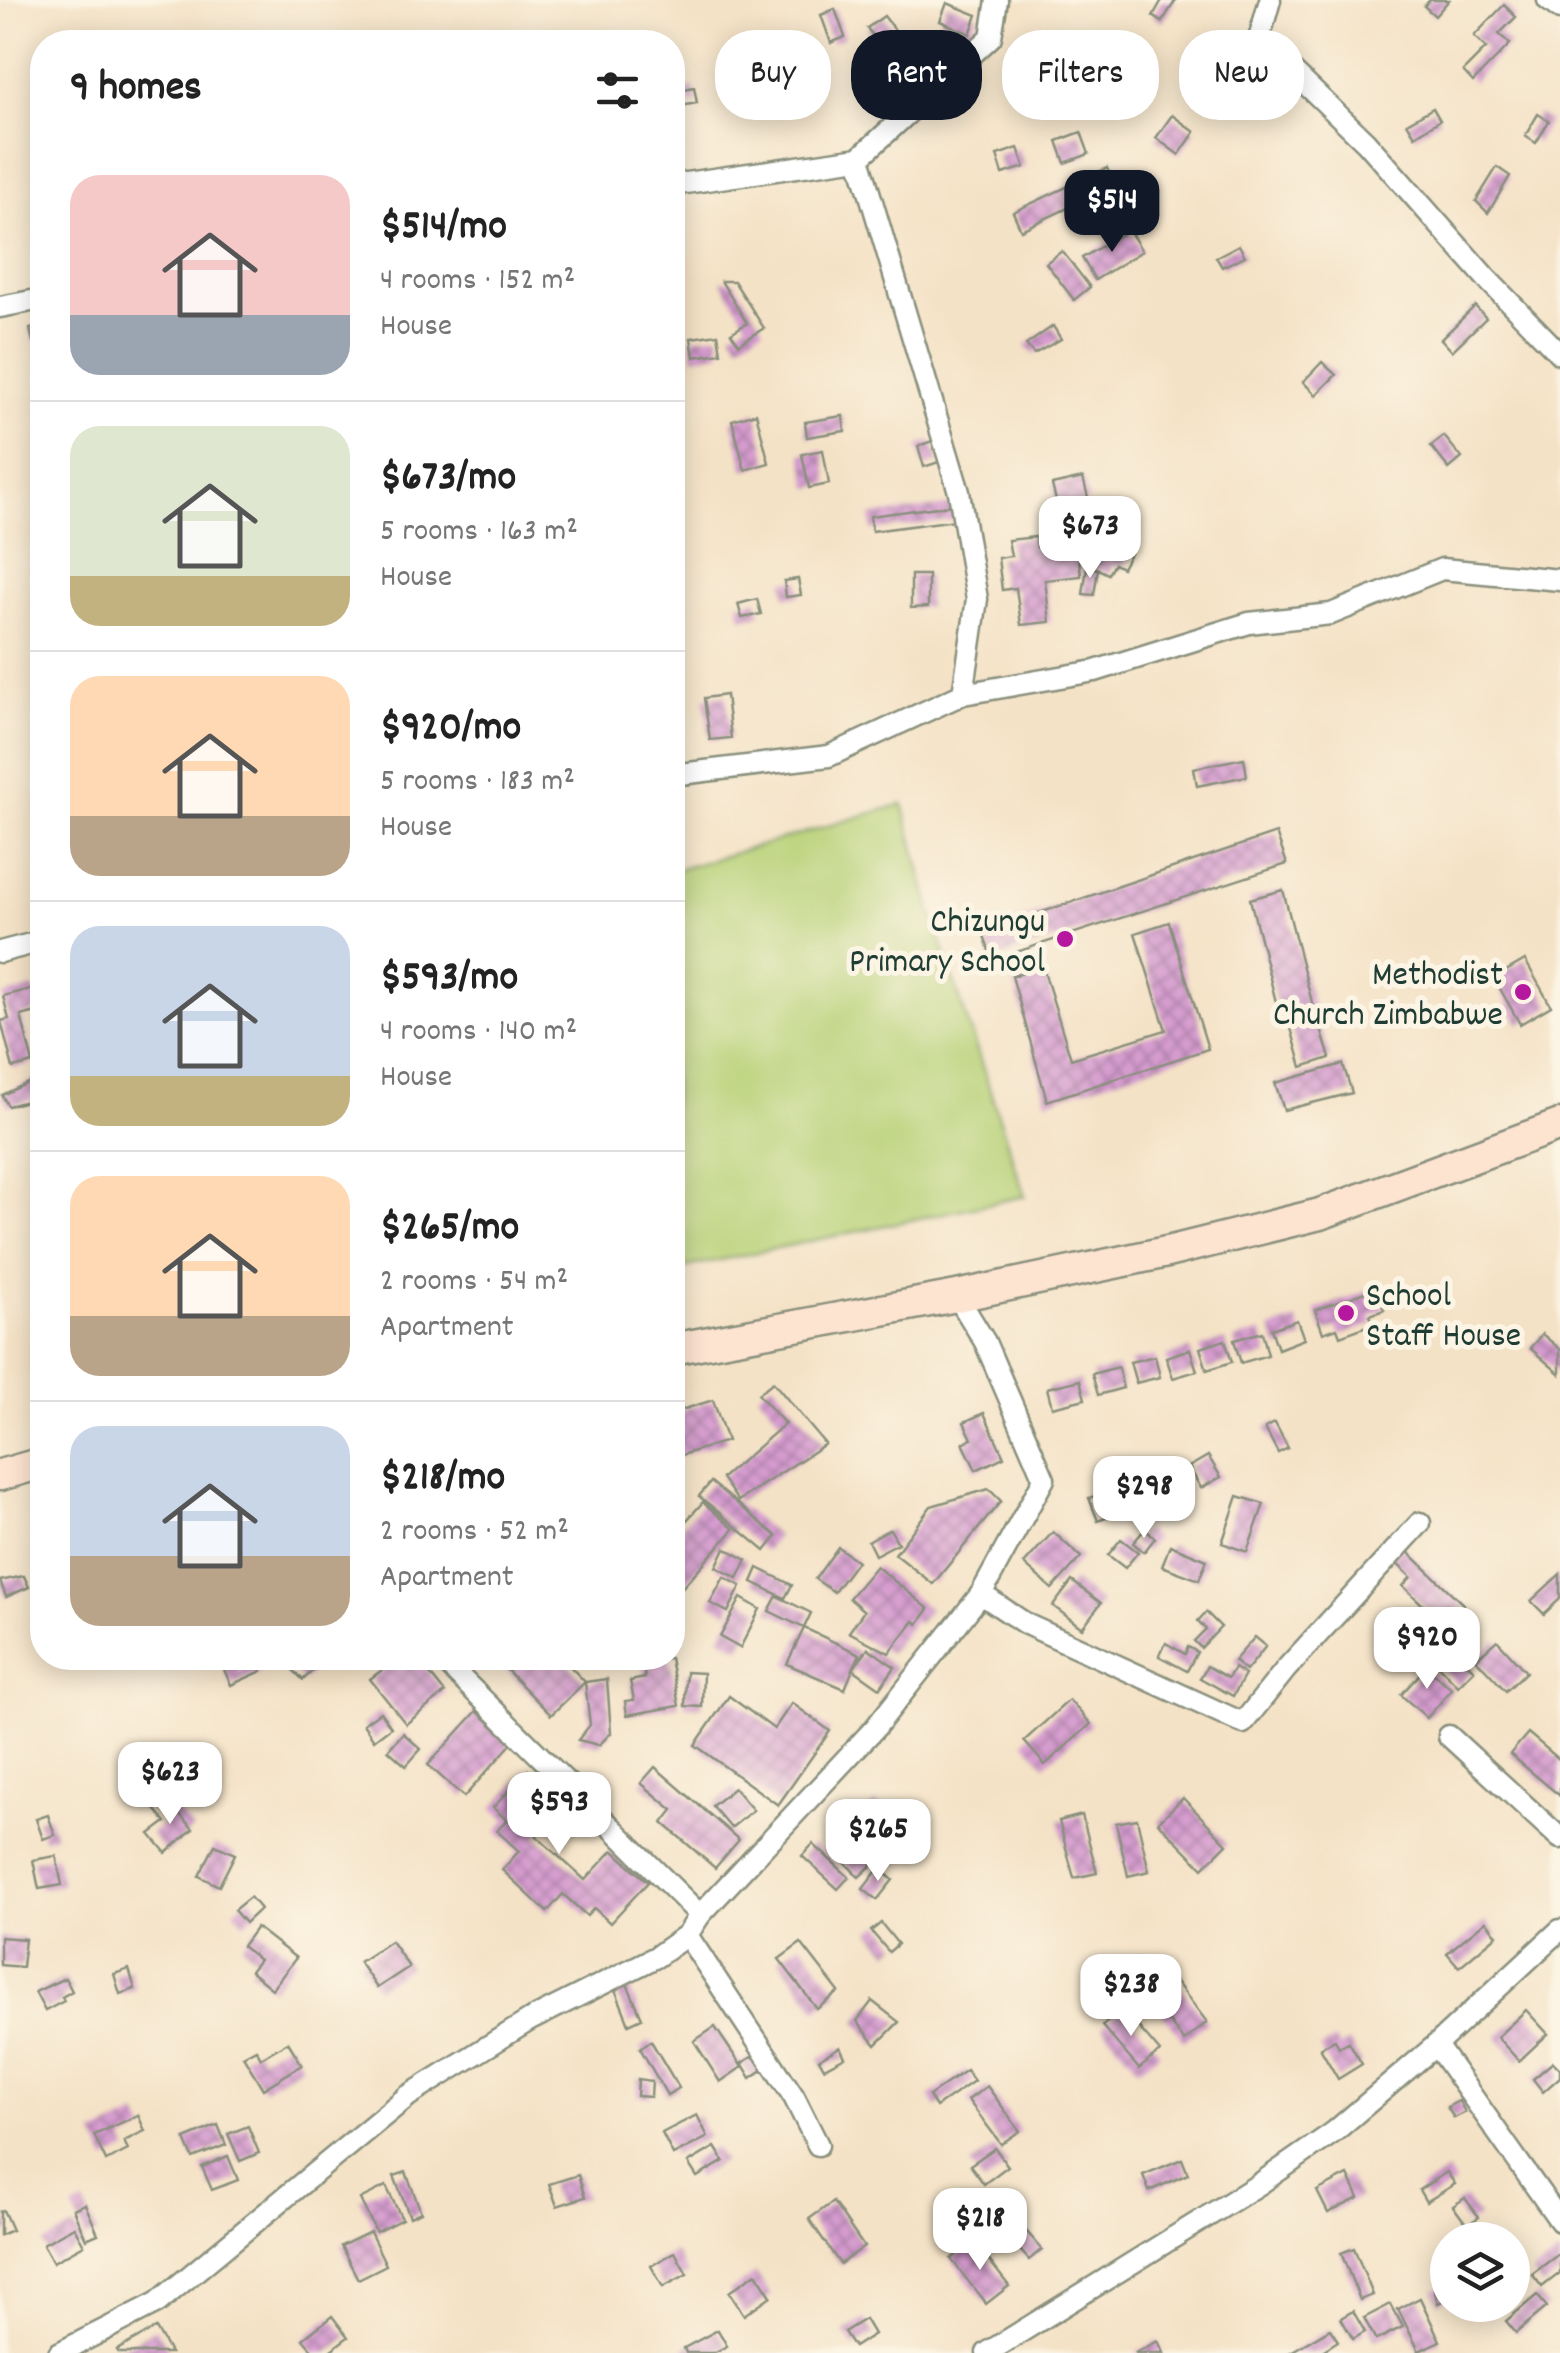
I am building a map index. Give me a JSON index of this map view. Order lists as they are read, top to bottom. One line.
{"places":["Chizungu Primary School","Methodist Church Zimbabwe","School Staff House"],"page":{"chip":["Buy","Rent","Filters","New"],"heading":"9 homes","list":[{"name":"$514/mo","note":"4 rooms · 152 m² · House"},{"name":"$673/mo","note":"5 rooms · 163 m² · House"},{"name":"$920/mo","note":"5 rooms · 183 m² · House"},{"name":"$593/mo","note":"4 rooms · 140 m² · House"},{"name":"$265/mo","note":"2 rooms · 54 m² · Apartment"},{"name":"$218/mo","note":"2 rooms · 52 m² · Apartment"}],"price":["$514","$673","$298","$920","$623","$593","$265","$238","$218"]}}
